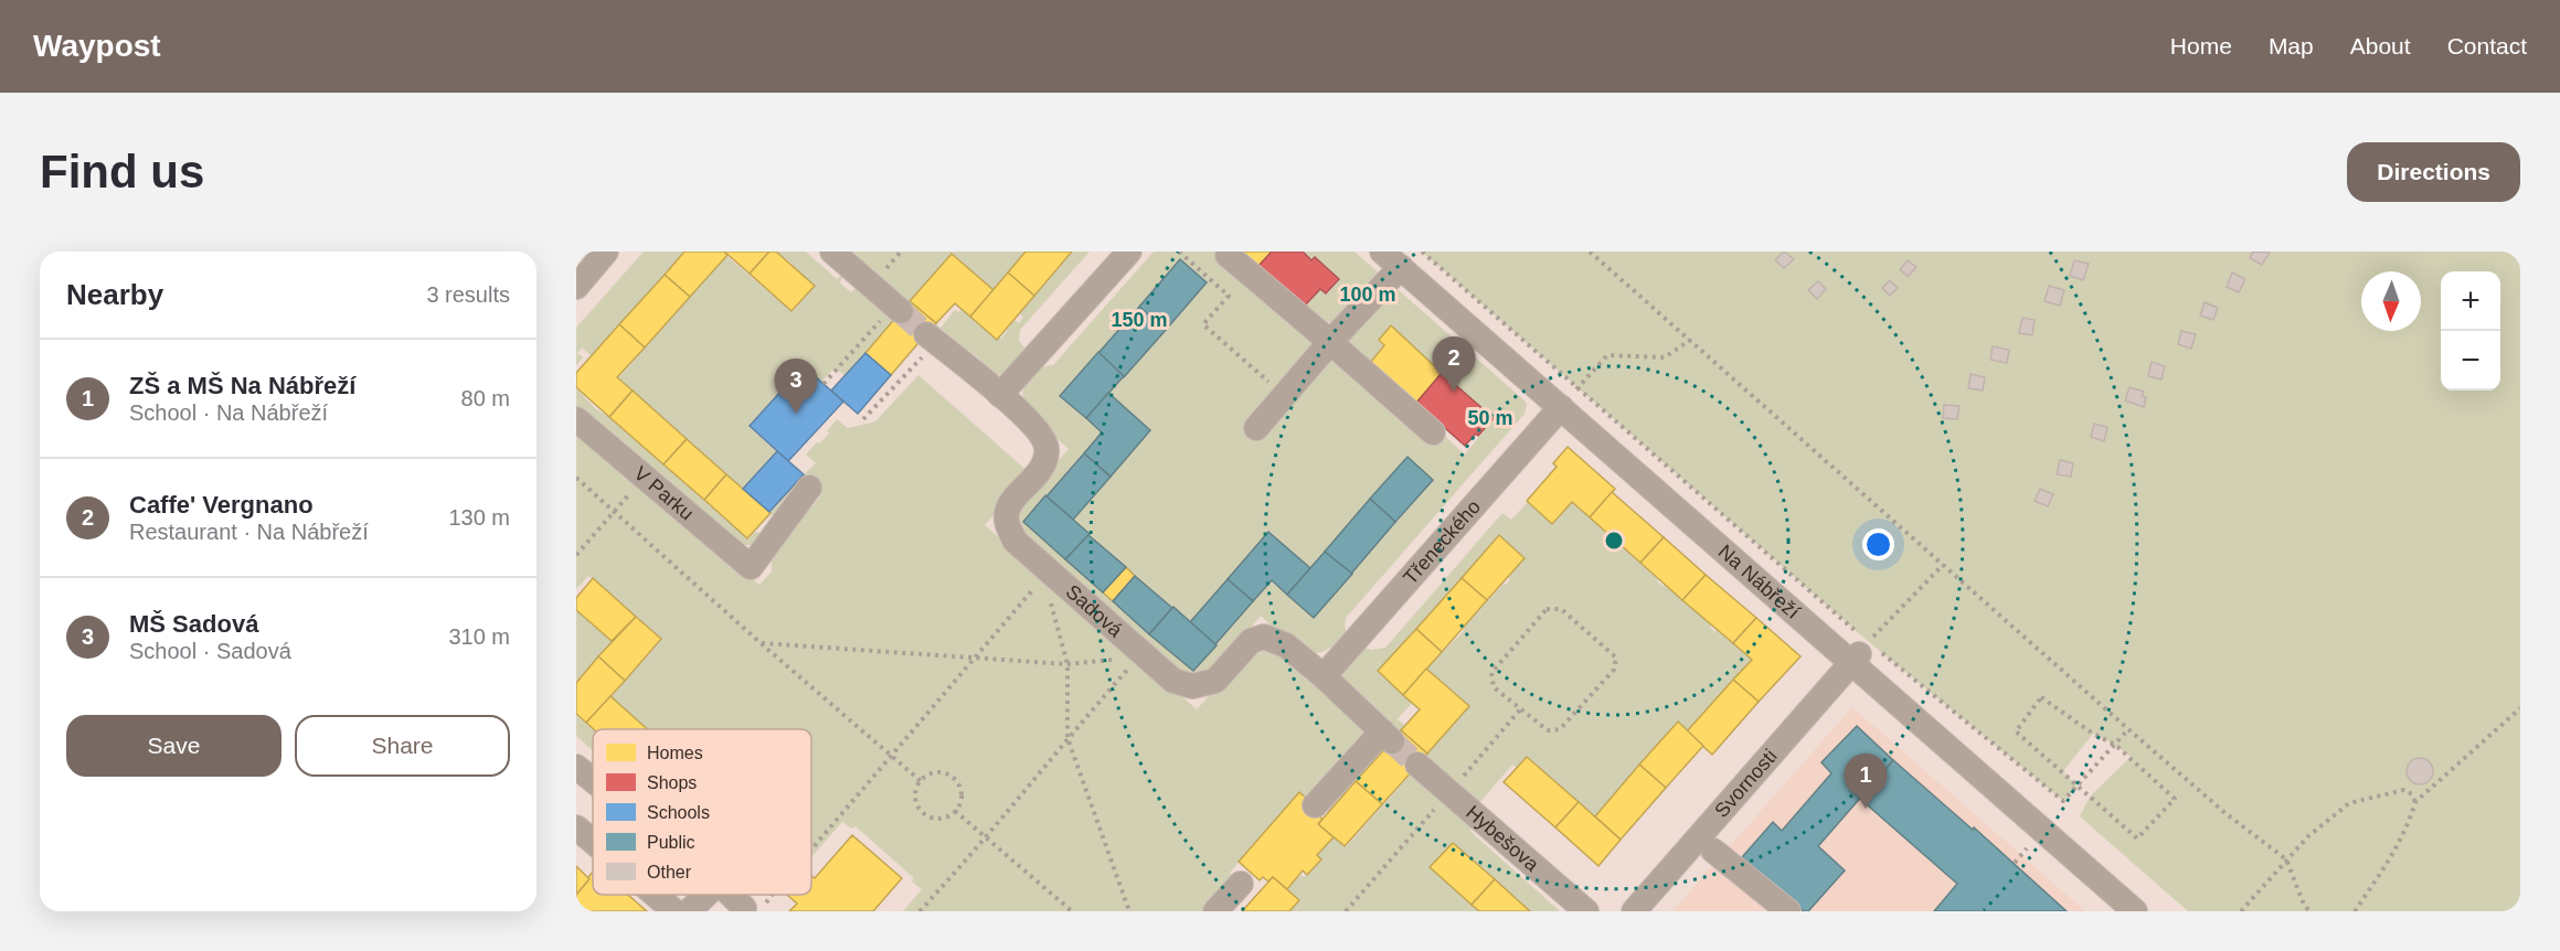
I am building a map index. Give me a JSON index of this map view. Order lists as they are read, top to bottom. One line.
{"streets":{"street":["V Parku","Třeneckého","Na Nábřeží","Sadová","Svornosti","Hybešova"]},"crossings":[["Třeneckého","Na Nábřeží"],["Třeneckého","Sadová"],["Na Nábřeží","Svornosti"]],"legend":["Homes","Shops","Schools","Public","Other"],"north":"bottom","page":{"header":"Waypost","nav":["Home","Map","About","Contact"],"buttons":["Directions",["Save","Share"]],"title":"Find us","heading":["Nearby","3 results"],"map_buttons":["+","−"],"pins":["2","3","1"],"list":[{"mark":"1","name":"ZŠ a MŠ Na Nábřeží","note":"School · Na Nábřeží","value":"80 m"},{"mark":"2","name":"Caffe' Vergnano","note":"Restaurant · Na Nábřeží","value":"130 m"},{"mark":"3","name":"MŠ Sadová","note":"School · Sadová","value":"310 m"}]},"rings":["100 m","150 m","50 m"]}
